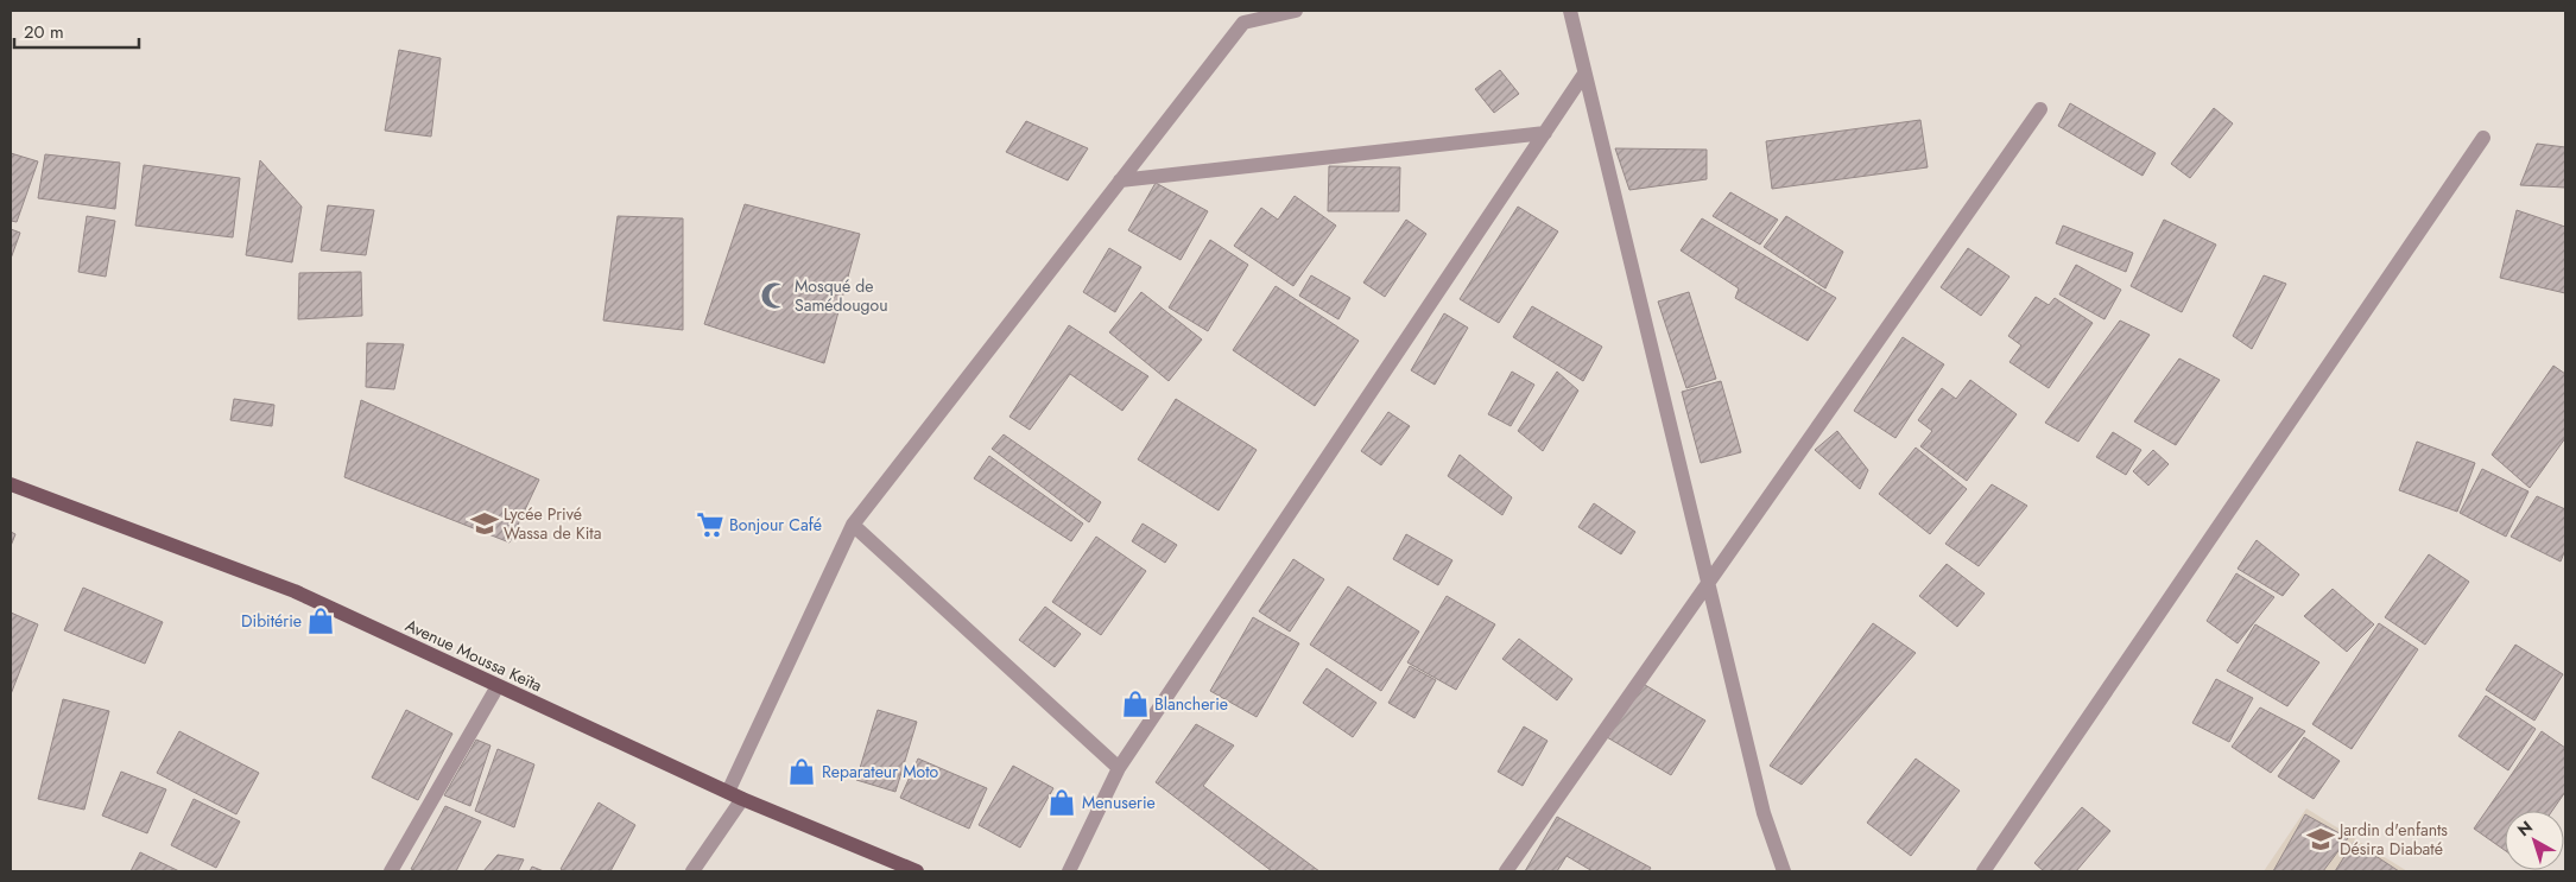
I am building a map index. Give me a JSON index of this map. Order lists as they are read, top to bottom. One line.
{"streets":{"main road":["Avenue Moussa Keïta"]},"places":{"mosque":["Mosqué de Samédougou"],"school or university":["Lycée Privé Wassa de Kita","Jardin d'enfants Désira Diabaté"],"supermarket":["Bonjour Café"],"shop":["Dibitérie","Blancherie","Reparateur Moto","Menuserie"]},"scale_bar":"20 m","north":"top left"}
